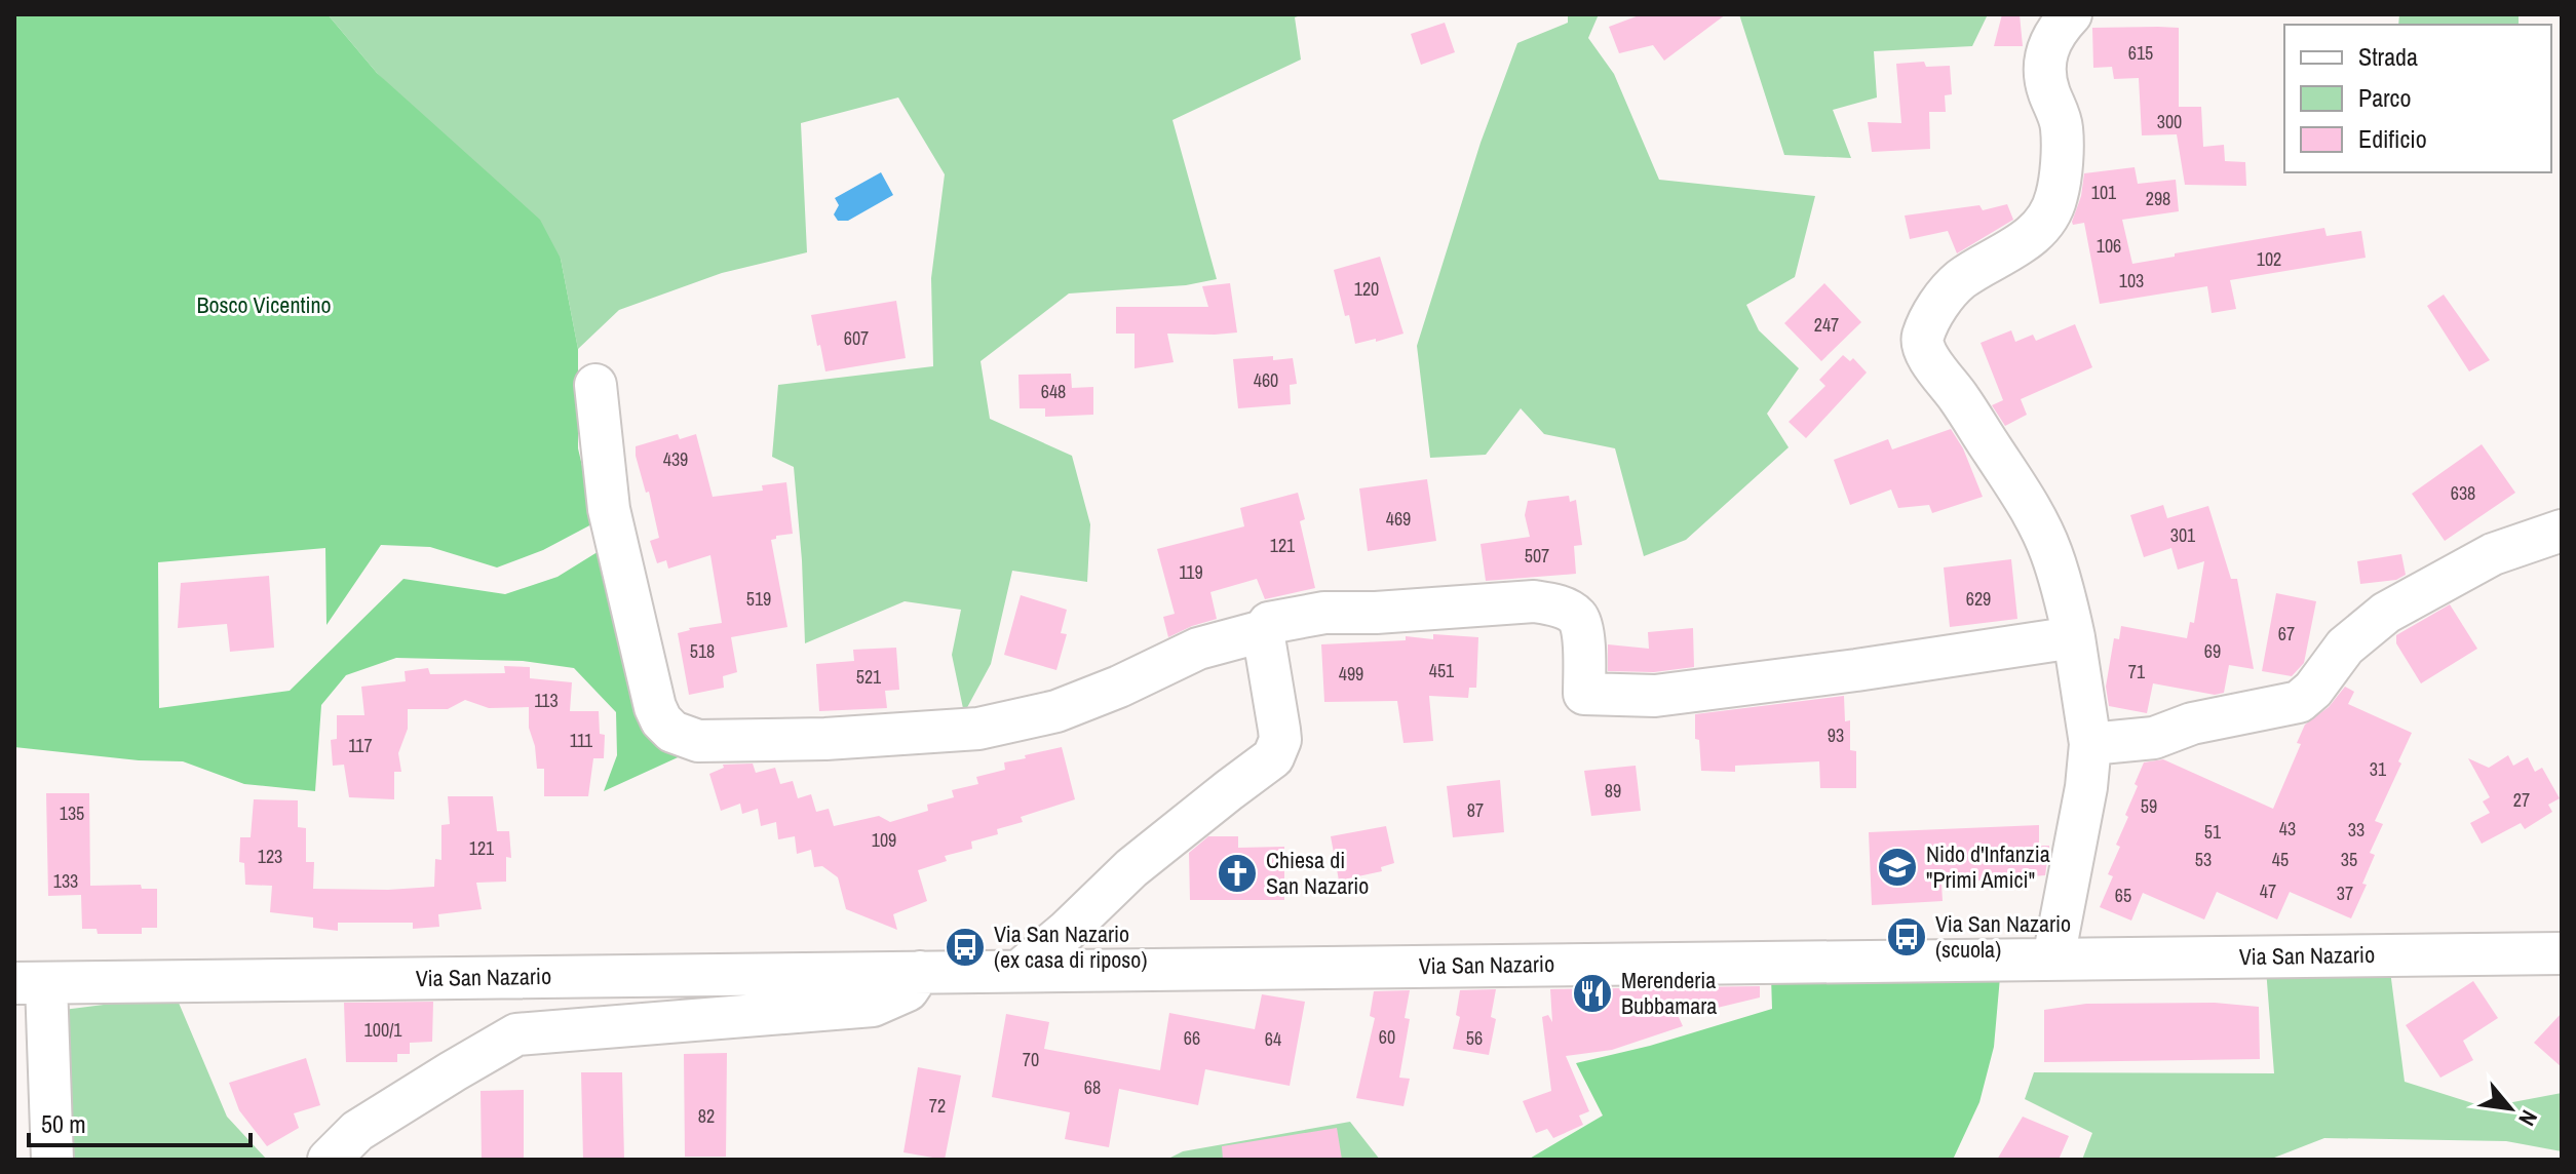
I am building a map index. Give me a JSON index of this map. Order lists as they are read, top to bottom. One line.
{"streets":{"street":["Via San Nazario"]},"parks":["Bosco Vicentino"],"places":{"school or university":["Nido d'Infanzia \"Primi Amici\""],"church":["Chiesa di San Nazario"],"bus stop":["Via San Nazario (scuola)","Via San Nazario (ex casa di riposo)"],"restaurant":["Merenderia Bubbamara"]},"house_numbers":["615","300","101","298","106","102","103","120","247","607","460","648","439","638","469","301","121","507","119","519","629","67","518","69","451","71","499","521","113","93","111","117","31","89","27","59","87","135","43","33","51","109","121","123","53","45","35","133","47","37","65","100/1","60","66","56","64","70","68","72","82"],"legend":["Strada","Parco","Edificio"],"scale_bar":"50 m","north":"bottom right"}
